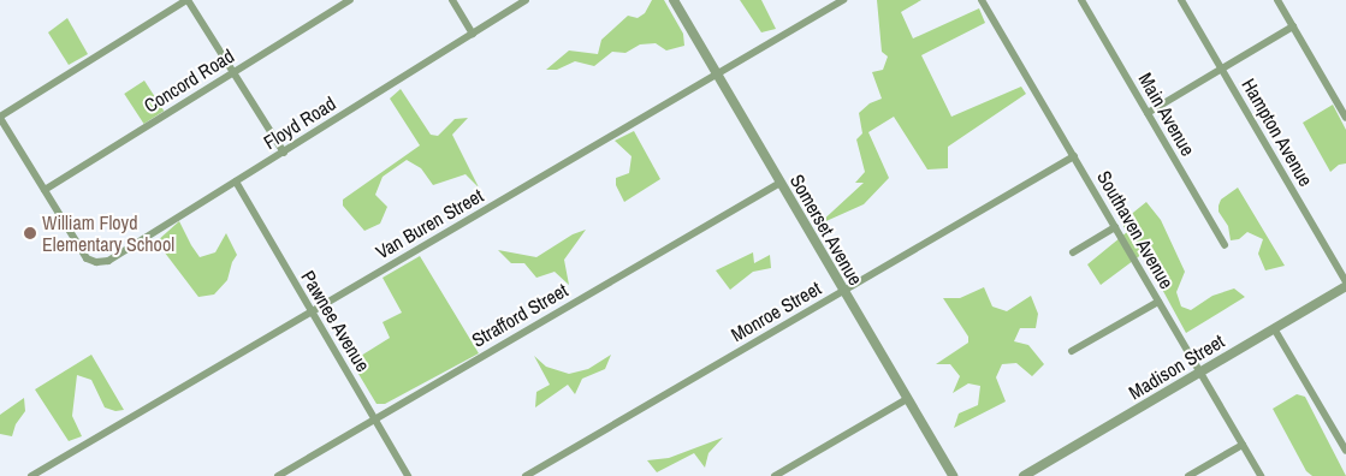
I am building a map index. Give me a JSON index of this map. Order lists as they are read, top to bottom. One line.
{"streets":{"street":["Concord Road","Main Avenue","Floyd Road","Hampton Avenue","Van Buren Street","Somerset Avenue","Southaven Avenue","Monroe Street","Strafford Street","Pawnee Avenue","Madison Street"]},"crossings":[["Concord Road","Floyd Road"],["Floyd Road","Pawnee Avenue"],["Hampton Avenue","Madison Street"],["Van Buren Street","Somerset Avenue"],["Van Buren Street","Pawnee Avenue"],["Somerset Avenue","Monroe Street"],["Somerset Avenue","Strafford Street"],["Southaven Avenue","Monroe Street"],["Southaven Avenue","Madison Street"],["Strafford Street","Pawnee Avenue"]],"places":["William Floyd Elementary School"]}
